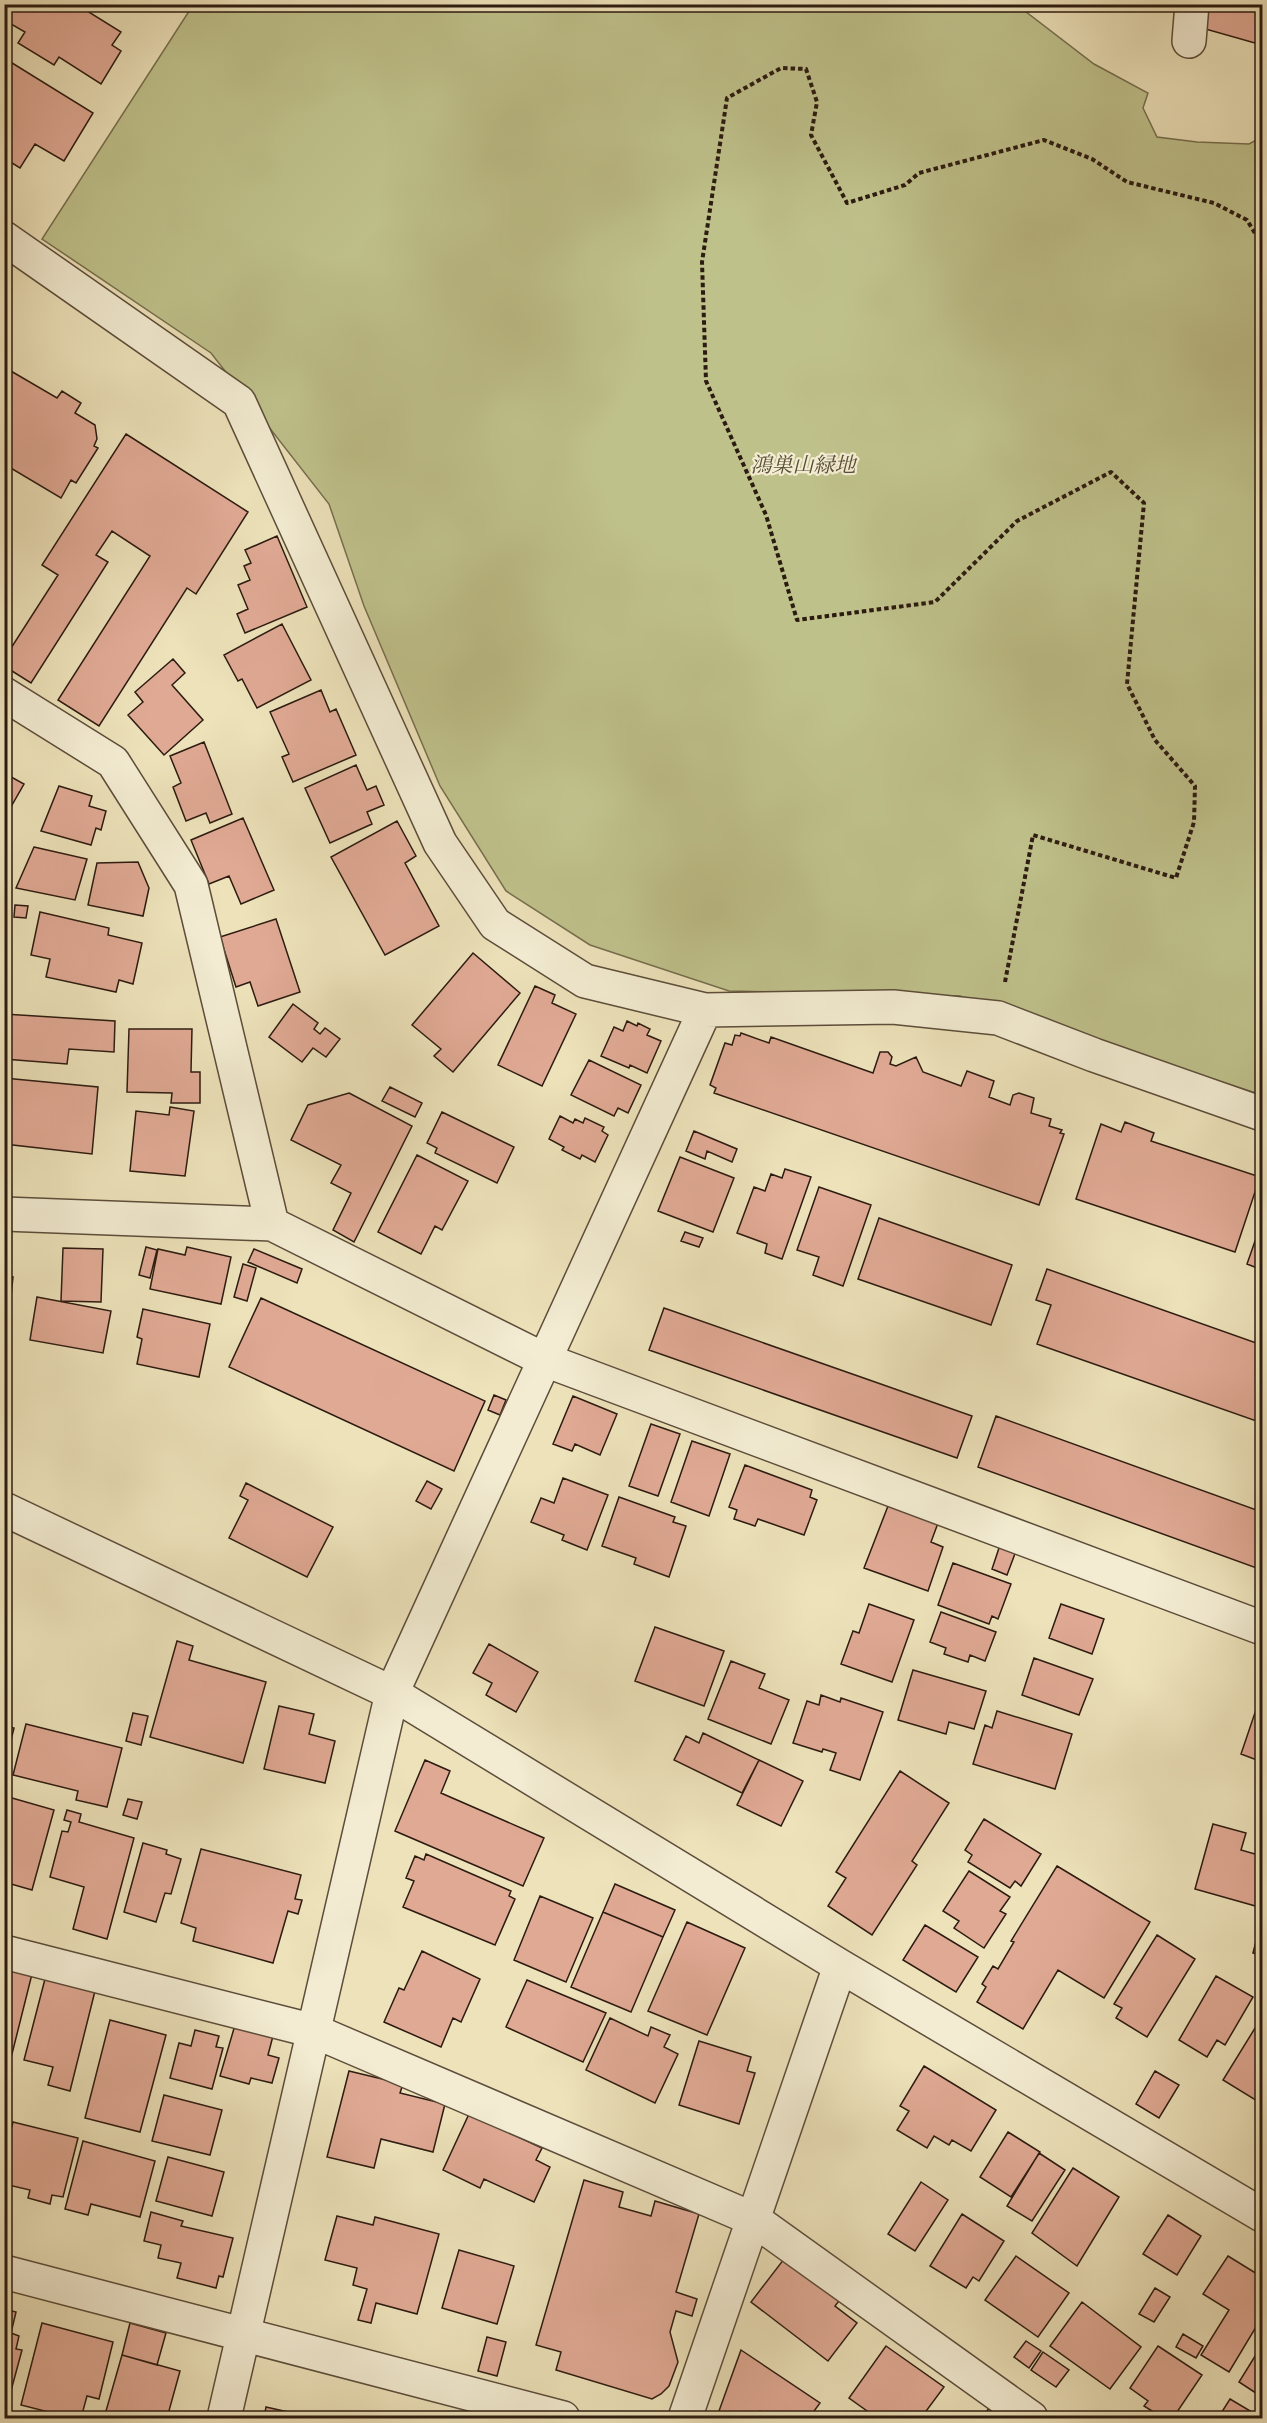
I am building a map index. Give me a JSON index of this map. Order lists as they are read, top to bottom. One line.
{"parks":["鴻巣山緑地"]}
